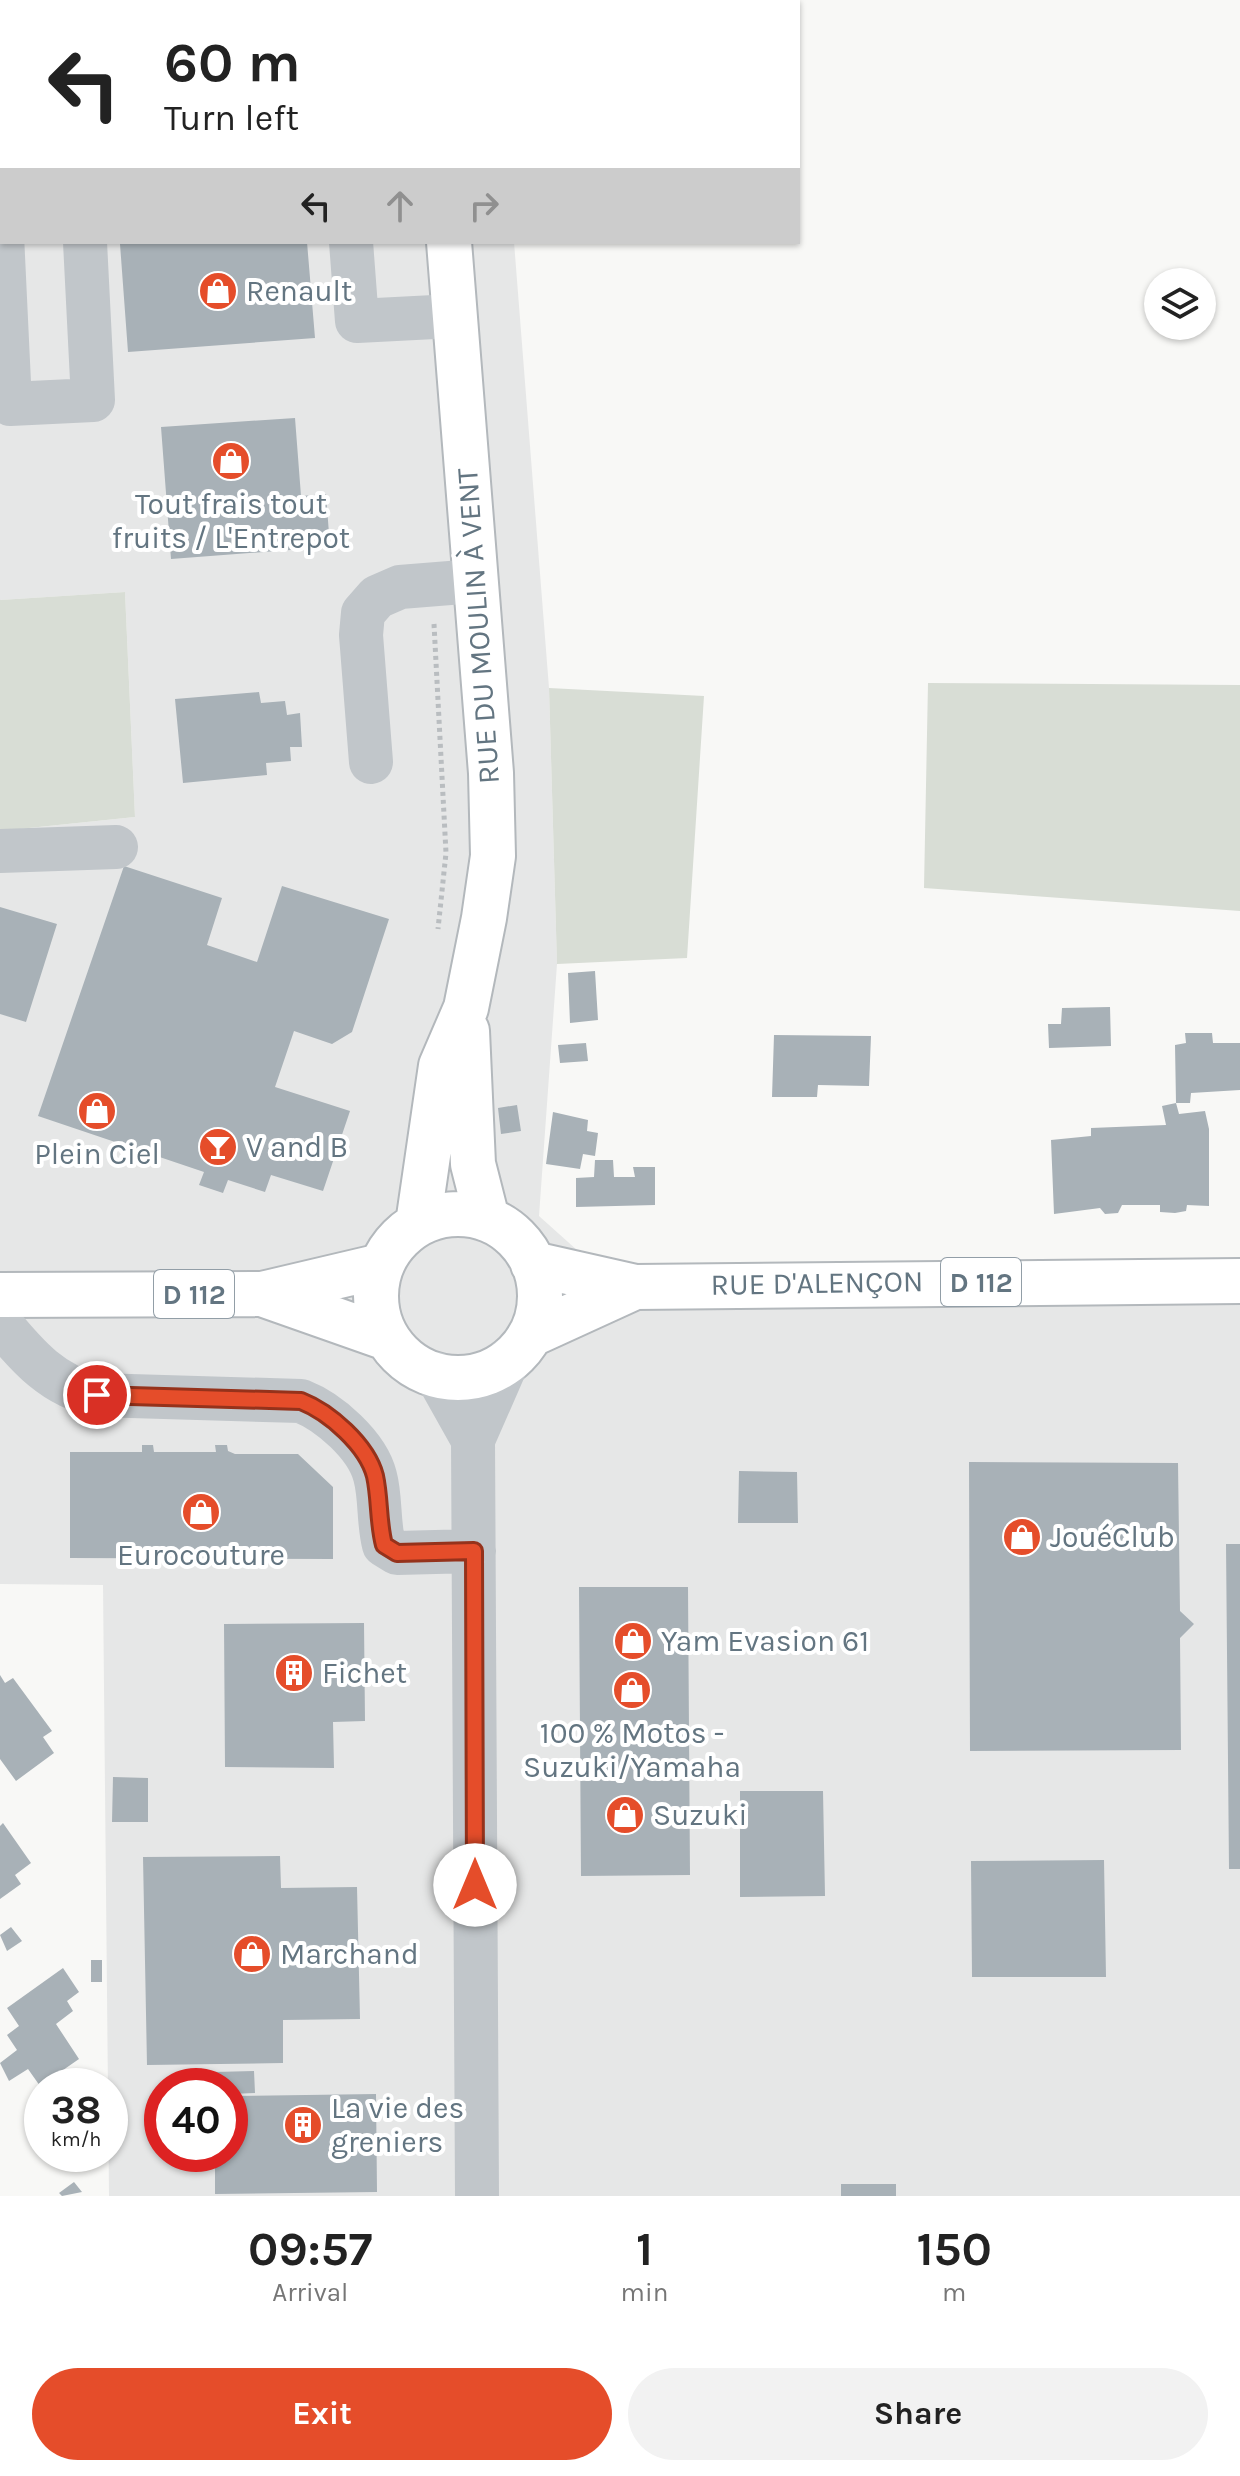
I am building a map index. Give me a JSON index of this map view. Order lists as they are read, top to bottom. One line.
{"streets":{"main road":["RUE DU MOULIN À VENT","D 112","RUE D'ALENÇON"]},"crossings":[["RUE DU MOULIN À VENT","D 112"],["RUE DU MOULIN À VENT","RUE D'ALENÇON"],["D 112","RUE D'ALENÇON"]],"places":{"shop":["Renault","Tout frais tout fruits / L'Entrepot","Plein Ciel","Eurocouture","JouéClub","Yam Evasion 61","100 % Motos - Suzuki/Yamaha","Suzuki","Marchand"],"bar":["V and B"],"building":["Fichet","La vie des greniers"]},"page":{"turn":["60 m","Turn left"],"speed":"38 km/h","limit":"40","eta":["09:57","Arrival","1","min","150","m"],"buttons":["Exit","Share"]}}
